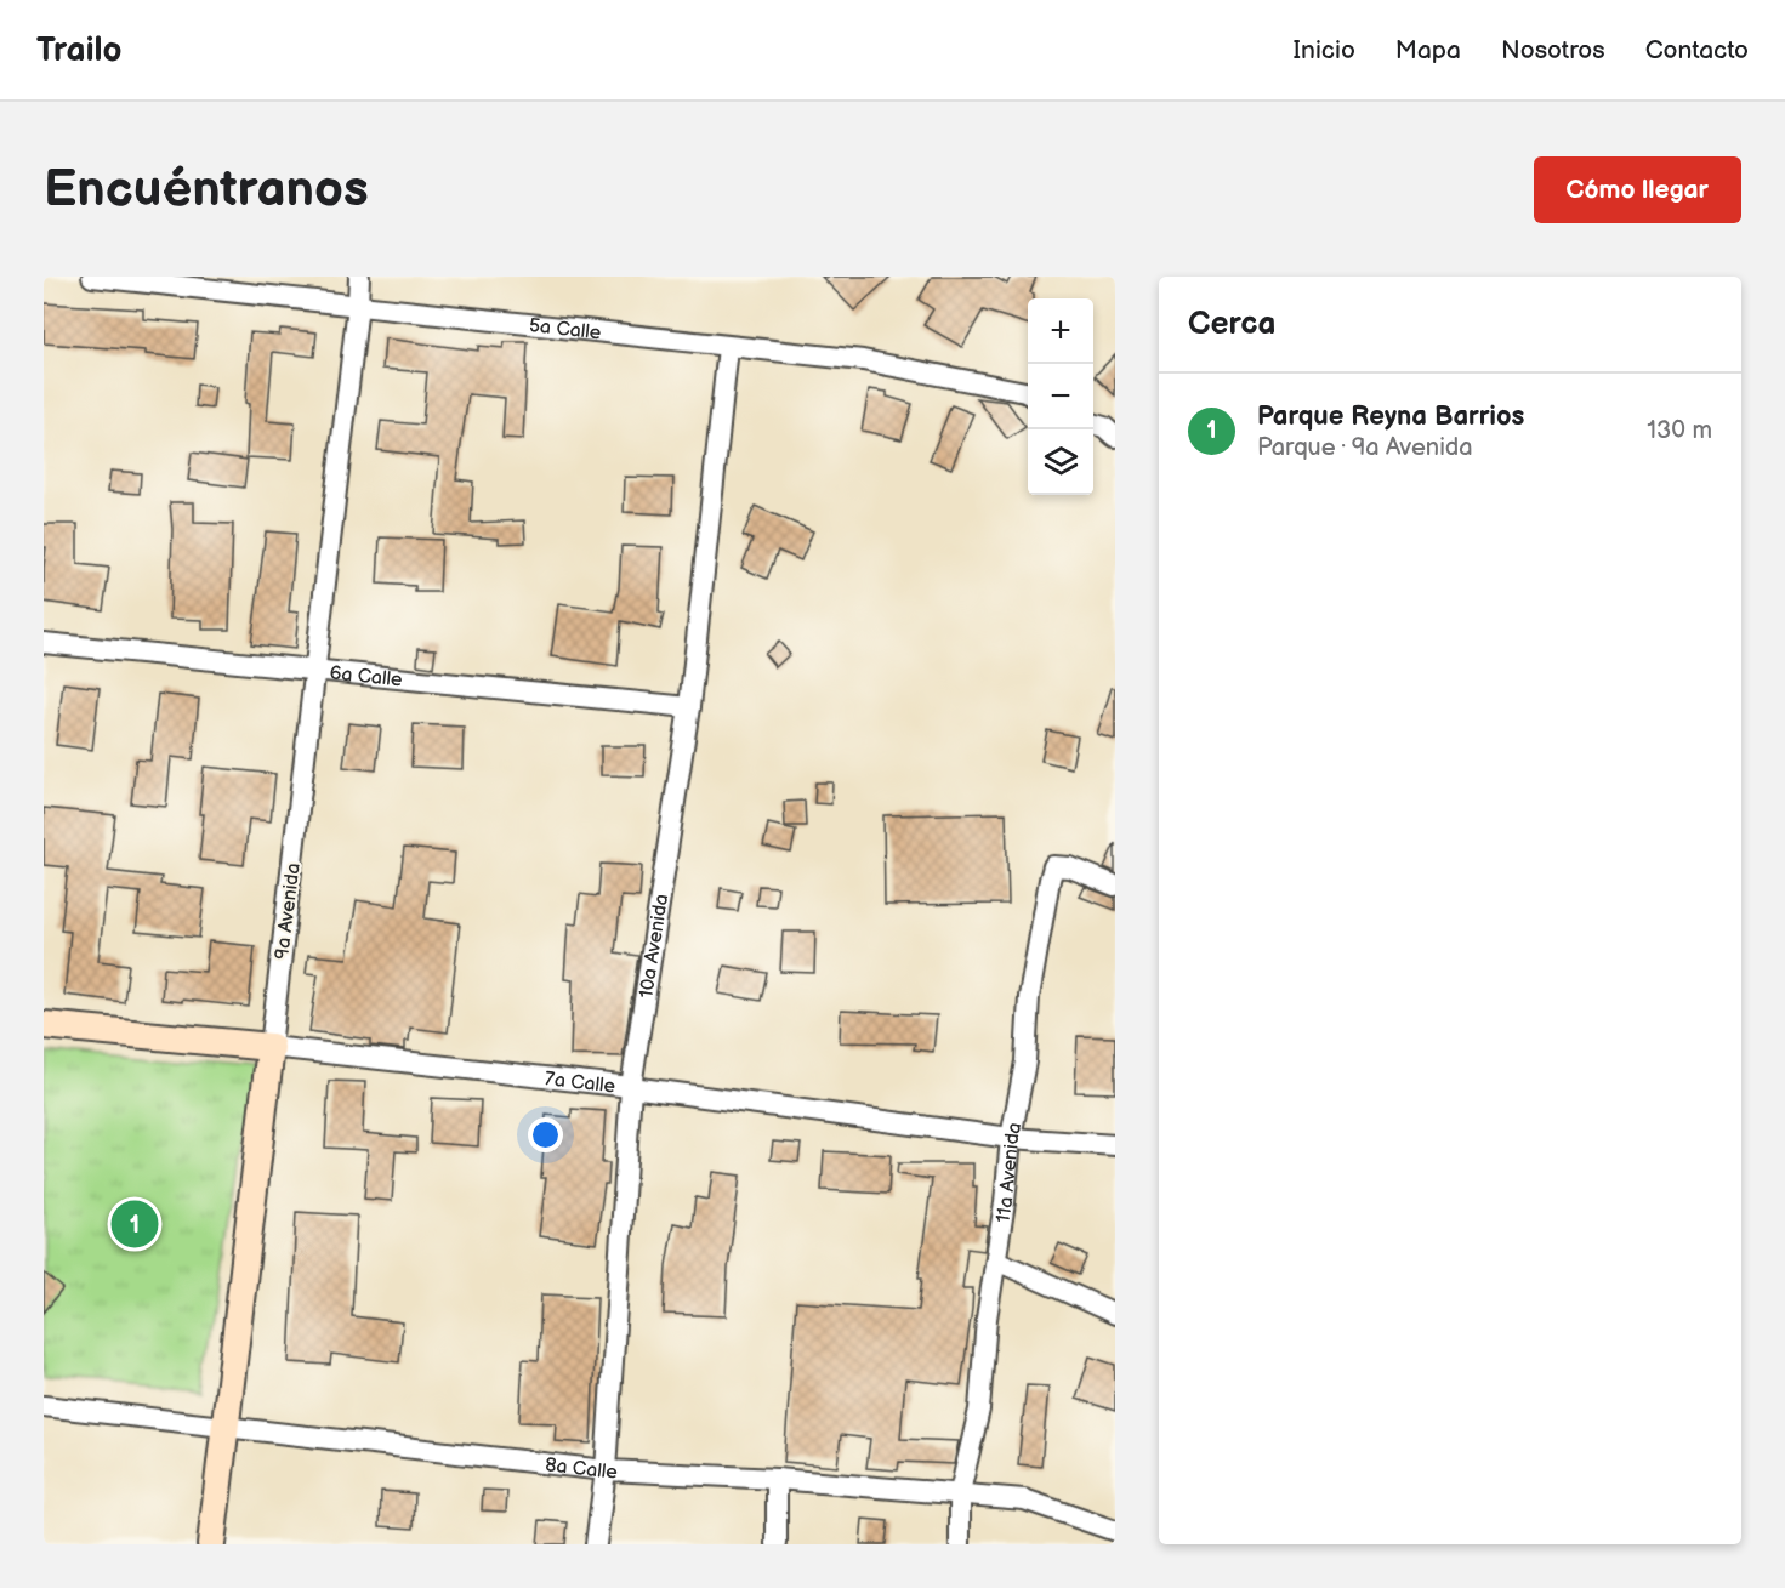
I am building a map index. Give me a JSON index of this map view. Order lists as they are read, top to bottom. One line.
{"streets":{"street":["5a Calle","6a Calle","9a Avenida","10a Avenida","7a Calle","11a Avenida","8a Calle"]},"crossings":[["5a Calle","9a Avenida"],["5a Calle","10a Avenida"],["6a Calle","9a Avenida"],["6a Calle","10a Avenida"],["9a Avenida","7a Calle"],["9a Avenida","8a Calle"],["10a Avenida","7a Calle"],["10a Avenida","8a Calle"],["7a Calle","11a Avenida"],["11a Avenida","8a Calle"]],"page":{"header":"Trailo","nav":["Inicio","Mapa","Nosotros","Contacto"],"buttons":"Cómo llegar","title":"Encuéntranos","heading":"Cerca","map_buttons":["+","−"],"list":[{"mark":"1","name":"Parque Reyna Barrios","note":"Parque · 9a Avenida","value":"130 m"}],"pins":"1"}}
